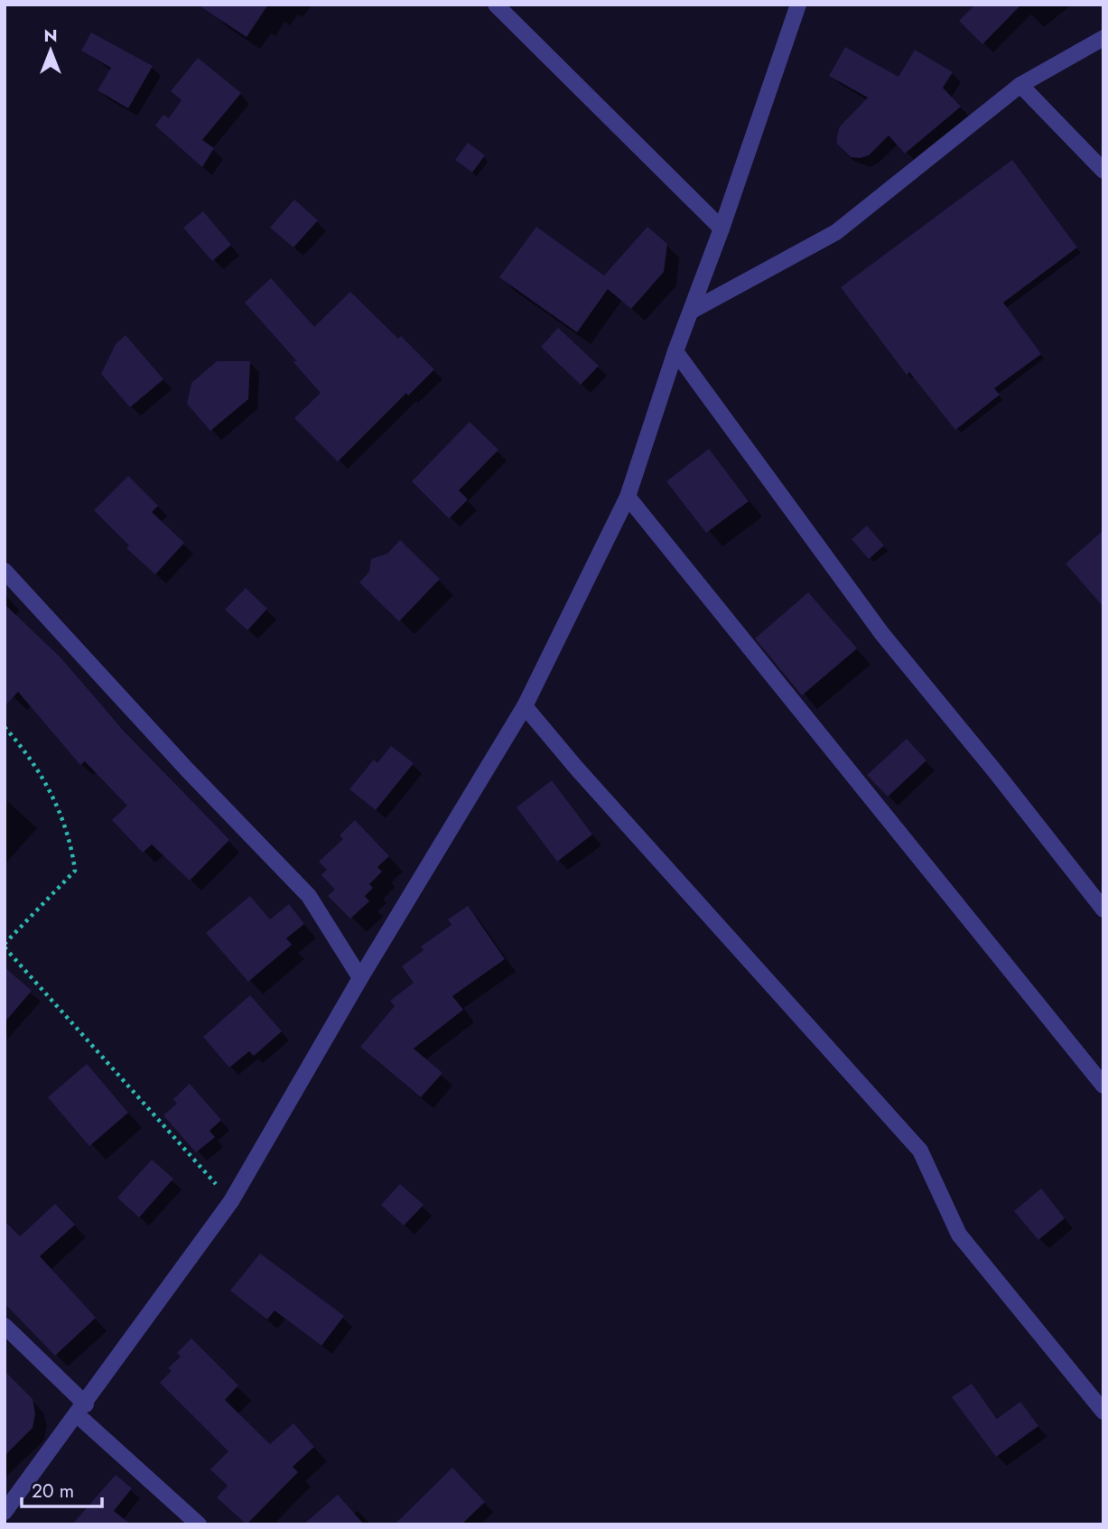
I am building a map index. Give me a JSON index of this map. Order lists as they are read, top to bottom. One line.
{"scale_bar":"20 m","north":"top"}
